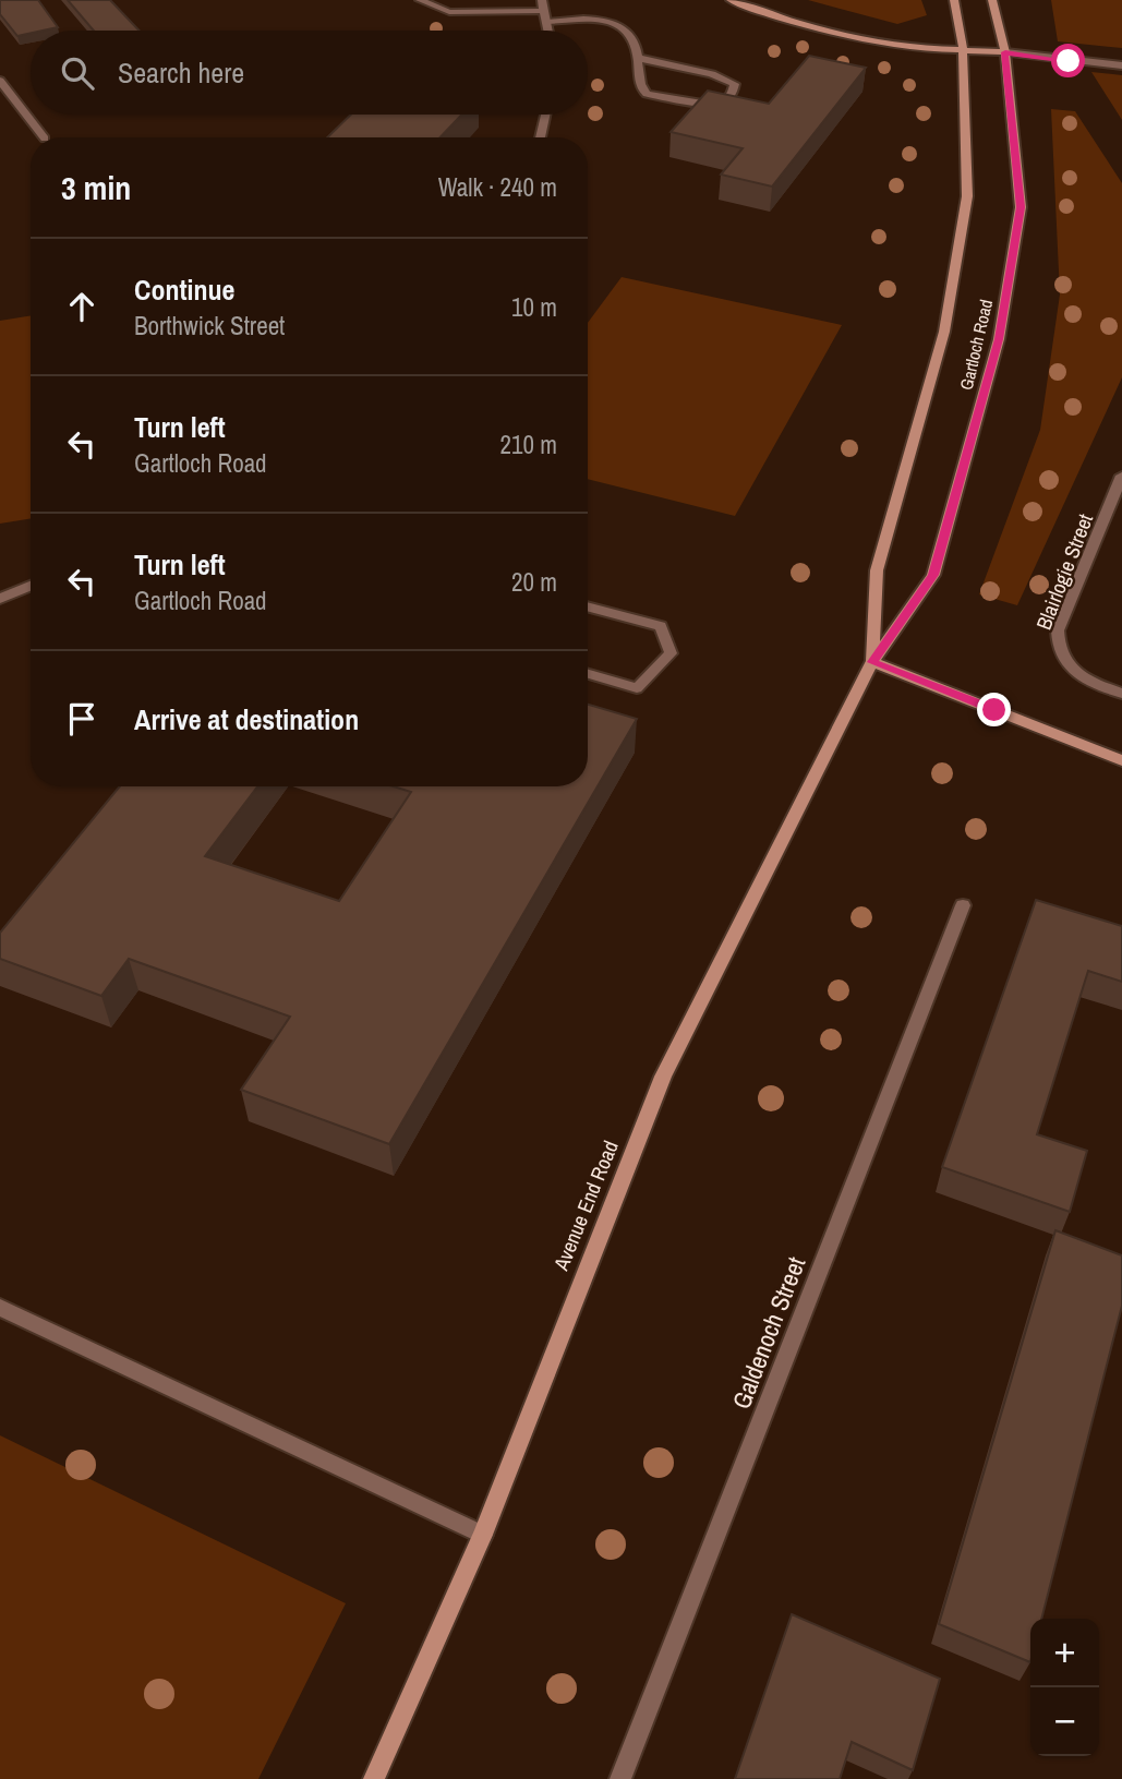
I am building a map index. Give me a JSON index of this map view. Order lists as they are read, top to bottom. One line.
{"streets":{"main road":["Gartloch Road","Avenue End Road"],"street":["Blairlogie Street","Galdenoch Street"]},"crossings":[["Gartloch Road","Avenue End Road"]],"page":{"search":"Search here","heading":["3 min","Walk · 240 m"],"list":[["Continue","Borthwick Street","10 m"],["Turn left","Gartloch Road","210 m"],["Turn left","Gartloch Road","20 m"],"Arrive at destination"],"map_buttons":["+","−"]}}
